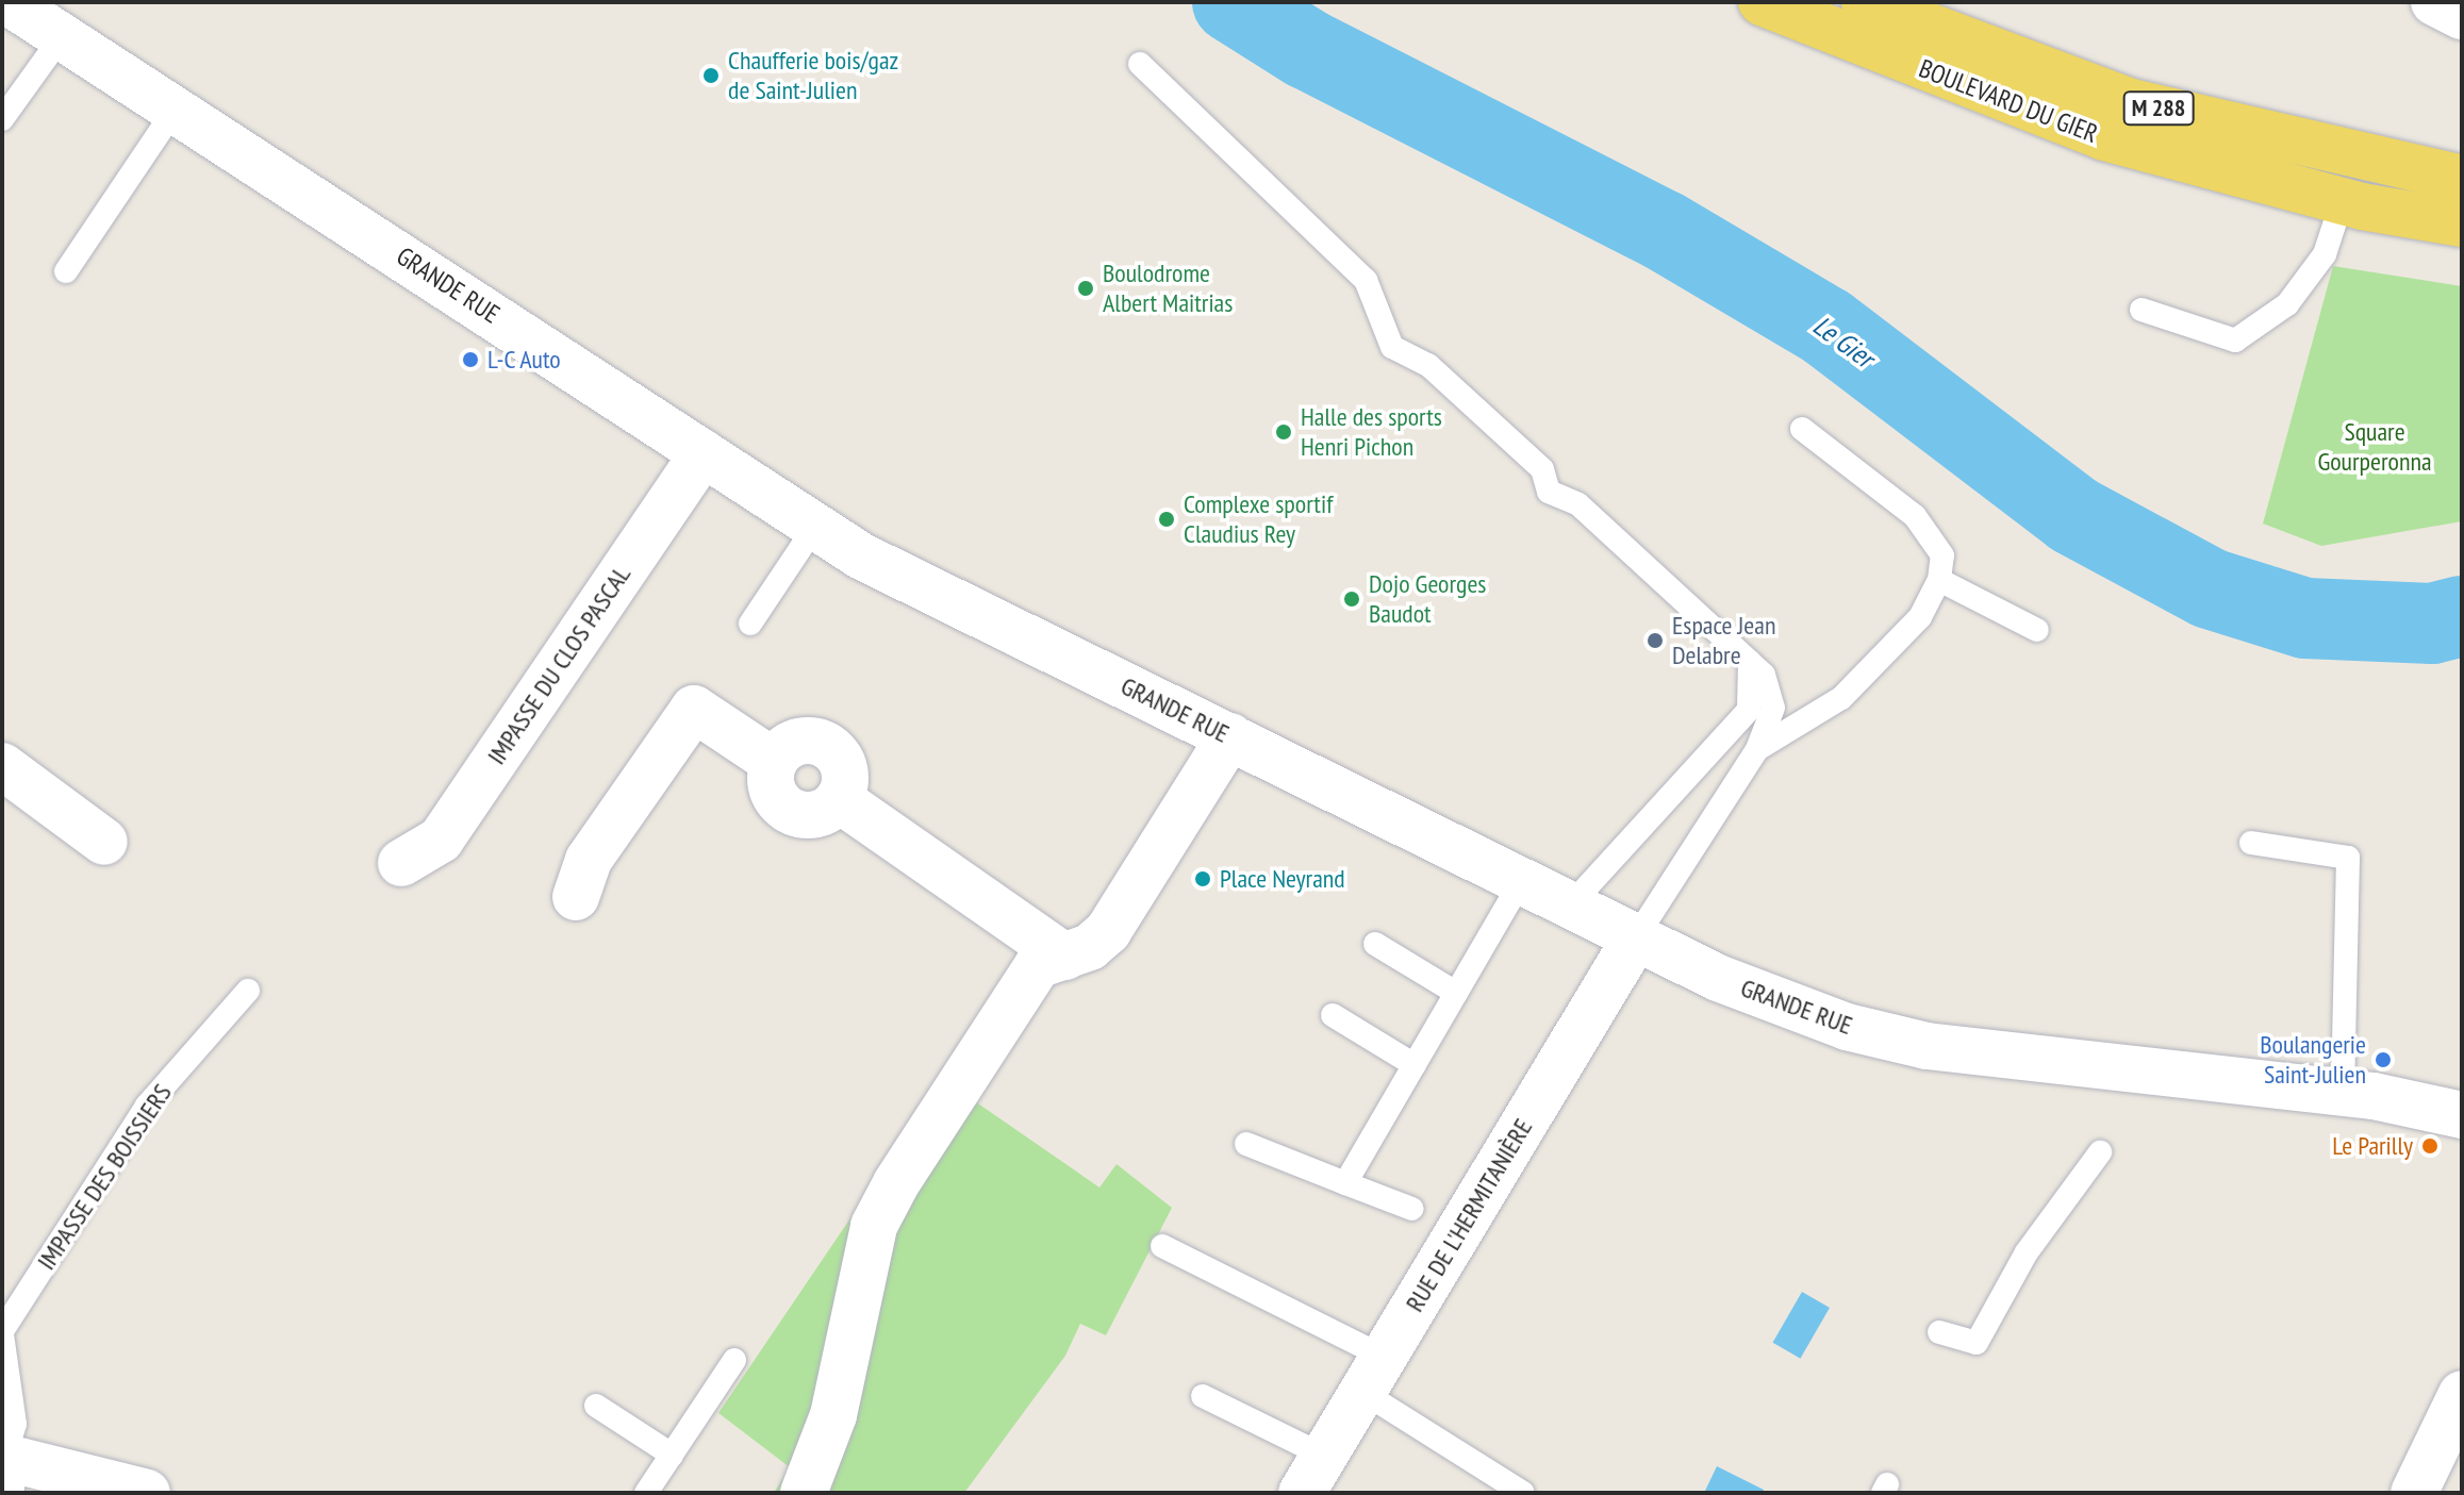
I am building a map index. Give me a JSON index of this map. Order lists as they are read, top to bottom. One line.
{"streets":{"main road":["BOULEVARD DU GIER","M 288"],"street":["GRANDE RUE","IMPASSE DU CLOS PASCAL","RUE DE L'HERMITANIÈRE"],"lane":["IMPASSE DES BOISSIERS"]},"crossings":[["GRANDE RUE","IMPASSE DU CLOS PASCAL"],["GRANDE RUE","RUE DE L'HERMITANIÈRE"]],"water":["Le Gier"],"parks":["Square Gourperonna"],"places":["Chaufferie bois/gaz de Saint-Julien","Boulodrome Albert Maitrias","L-C Auto","Halle des sports Henri Pichon","Complexe sportif Claudius Rey","Dojo Georges Baudot","Espace Jean Delabre","Place Neyrand","Boulangerie Saint-Julien","Le Parilly"]}
